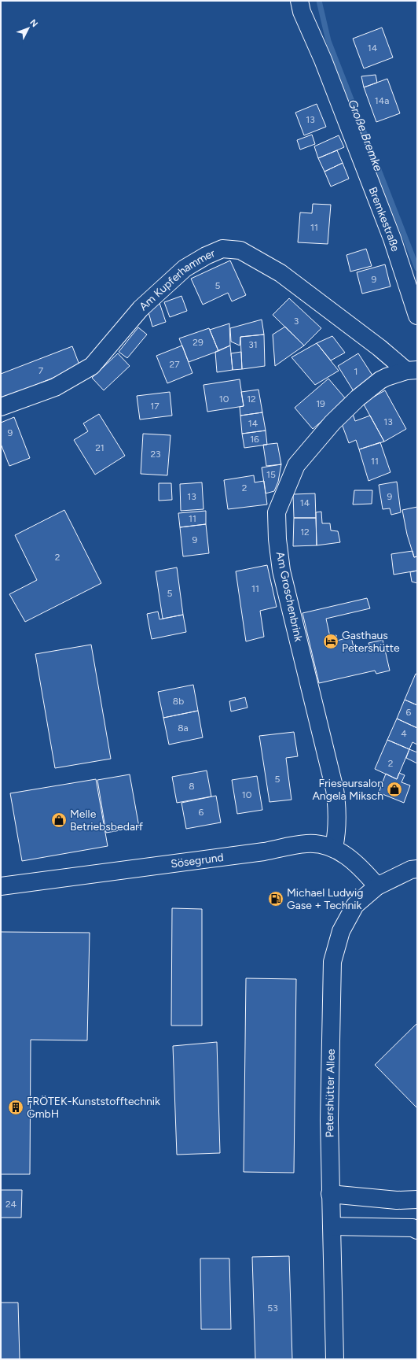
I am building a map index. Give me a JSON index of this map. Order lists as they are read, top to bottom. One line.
{"streets":{"main road":["Bremkestraße","Am Kupferhammer","Am Groschenbrink","Sösegrund","Petershütter Allee"]},"crossings":[["Am Kupferhammer","Am Groschenbrink"],["Am Groschenbrink","Sösegrund"],["Sösegrund","Petershütter Allee"]],"water":["Große Bremke"],"places":{"hotel":["Gasthaus Petershütte"],"shop":["Frieseursalon Angela Miksch","Melle Betriebsbedarf"],"fuel station":["Michael Ludwig Gase + Technik"],"building":["FRÖTEK-Kunststofftechnik GmbH"]},"house_numbers":["14","14a","13","11","9","5","3","29","31","27","7","1","10","12","19","17","13","14","9","16","21","23","11","15","2","13","9","14","11","12","9","2","11","5","8b","6","8a","4","2","5","8","10","6","24","53"],"north":"top right"}
